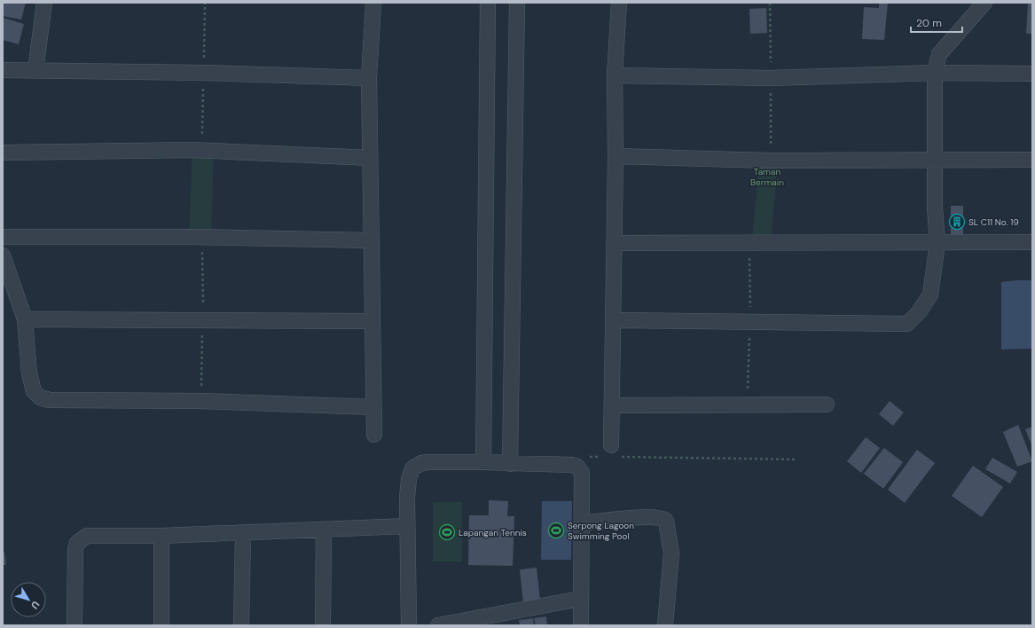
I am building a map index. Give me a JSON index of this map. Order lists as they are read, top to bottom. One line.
{"parks":["Taman Bermain"],"places":{"building":["SL C11 No. 19"],"sports":["Serpong Lagoon Swimming Pool","Lapangan Tennis"]},"scale_bar":"20 m","north":"bottom right"}
